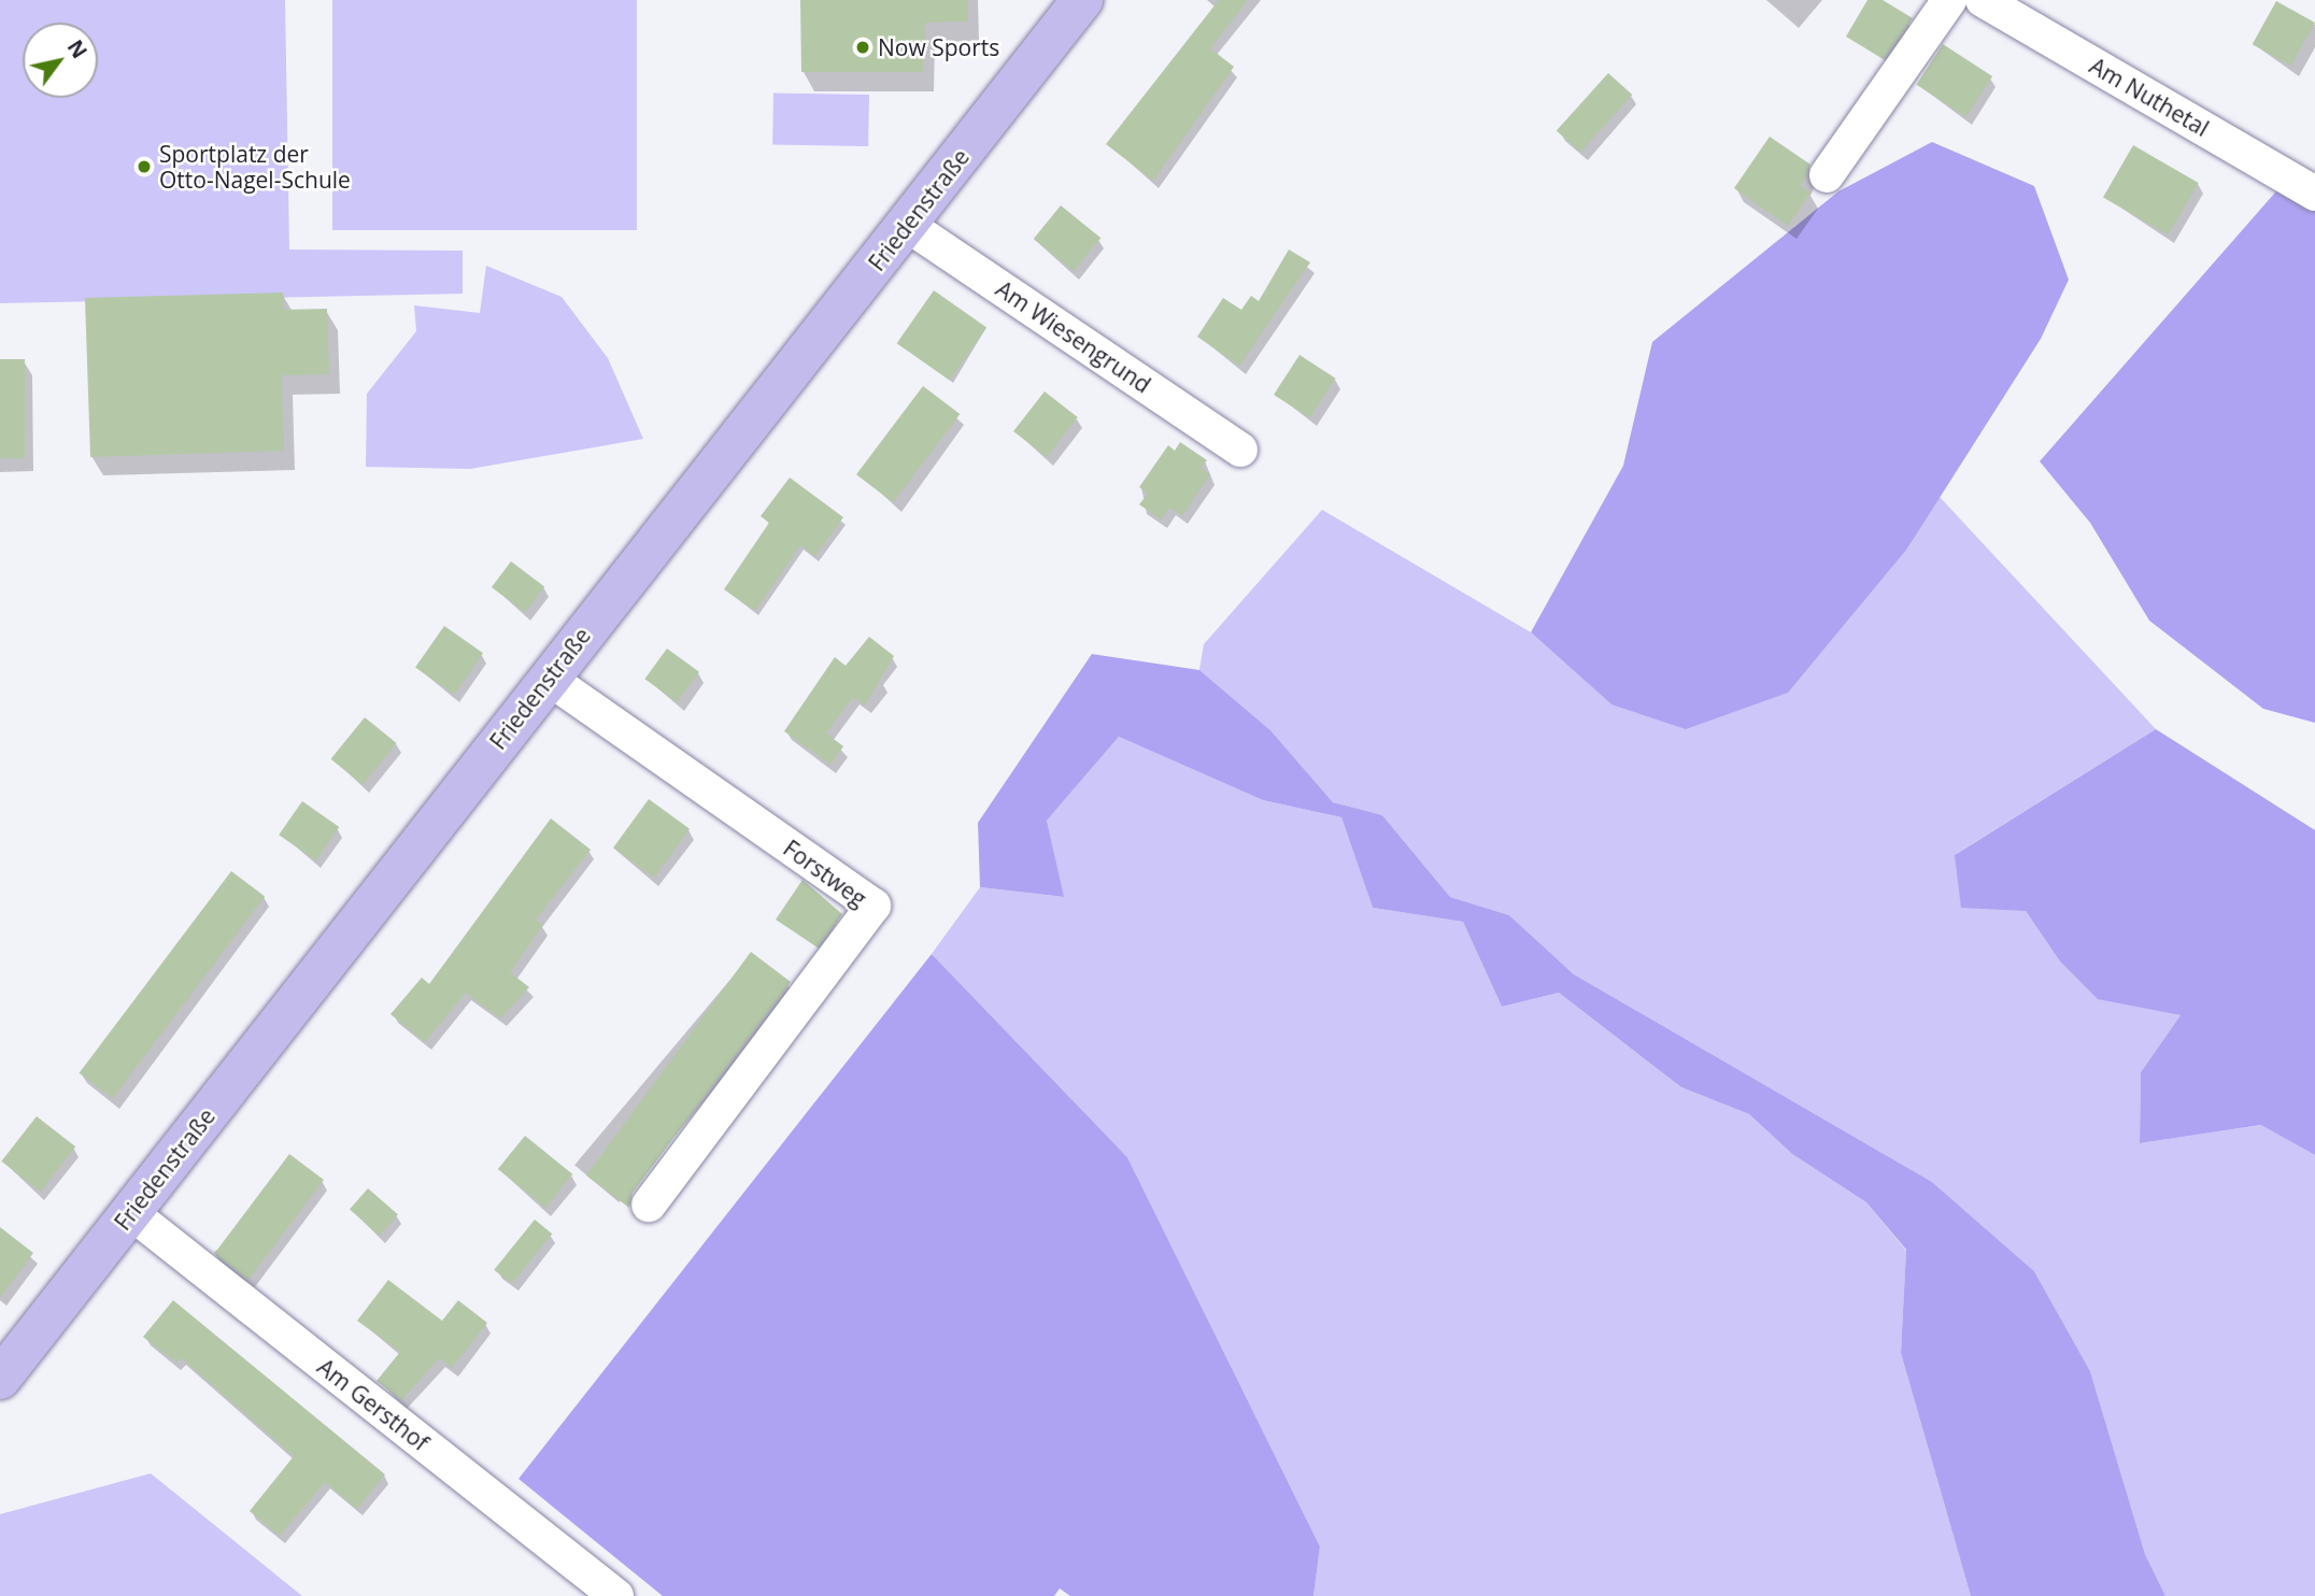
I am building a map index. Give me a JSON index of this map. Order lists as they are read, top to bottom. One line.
{"streets":{"main road":["Friedenstraße"],"street":["Am Nuthetal","Am Wiesengrund","Forstweg","Am Gersthof"]},"crossings":[["Friedenstraße","Am Wiesengrund"],["Friedenstraße","Forstweg"],["Friedenstraße","Am Gersthof"]],"places":["Now Sports","Sportplatz der Otto-Nagel-Schule"],"north":"top right"}
